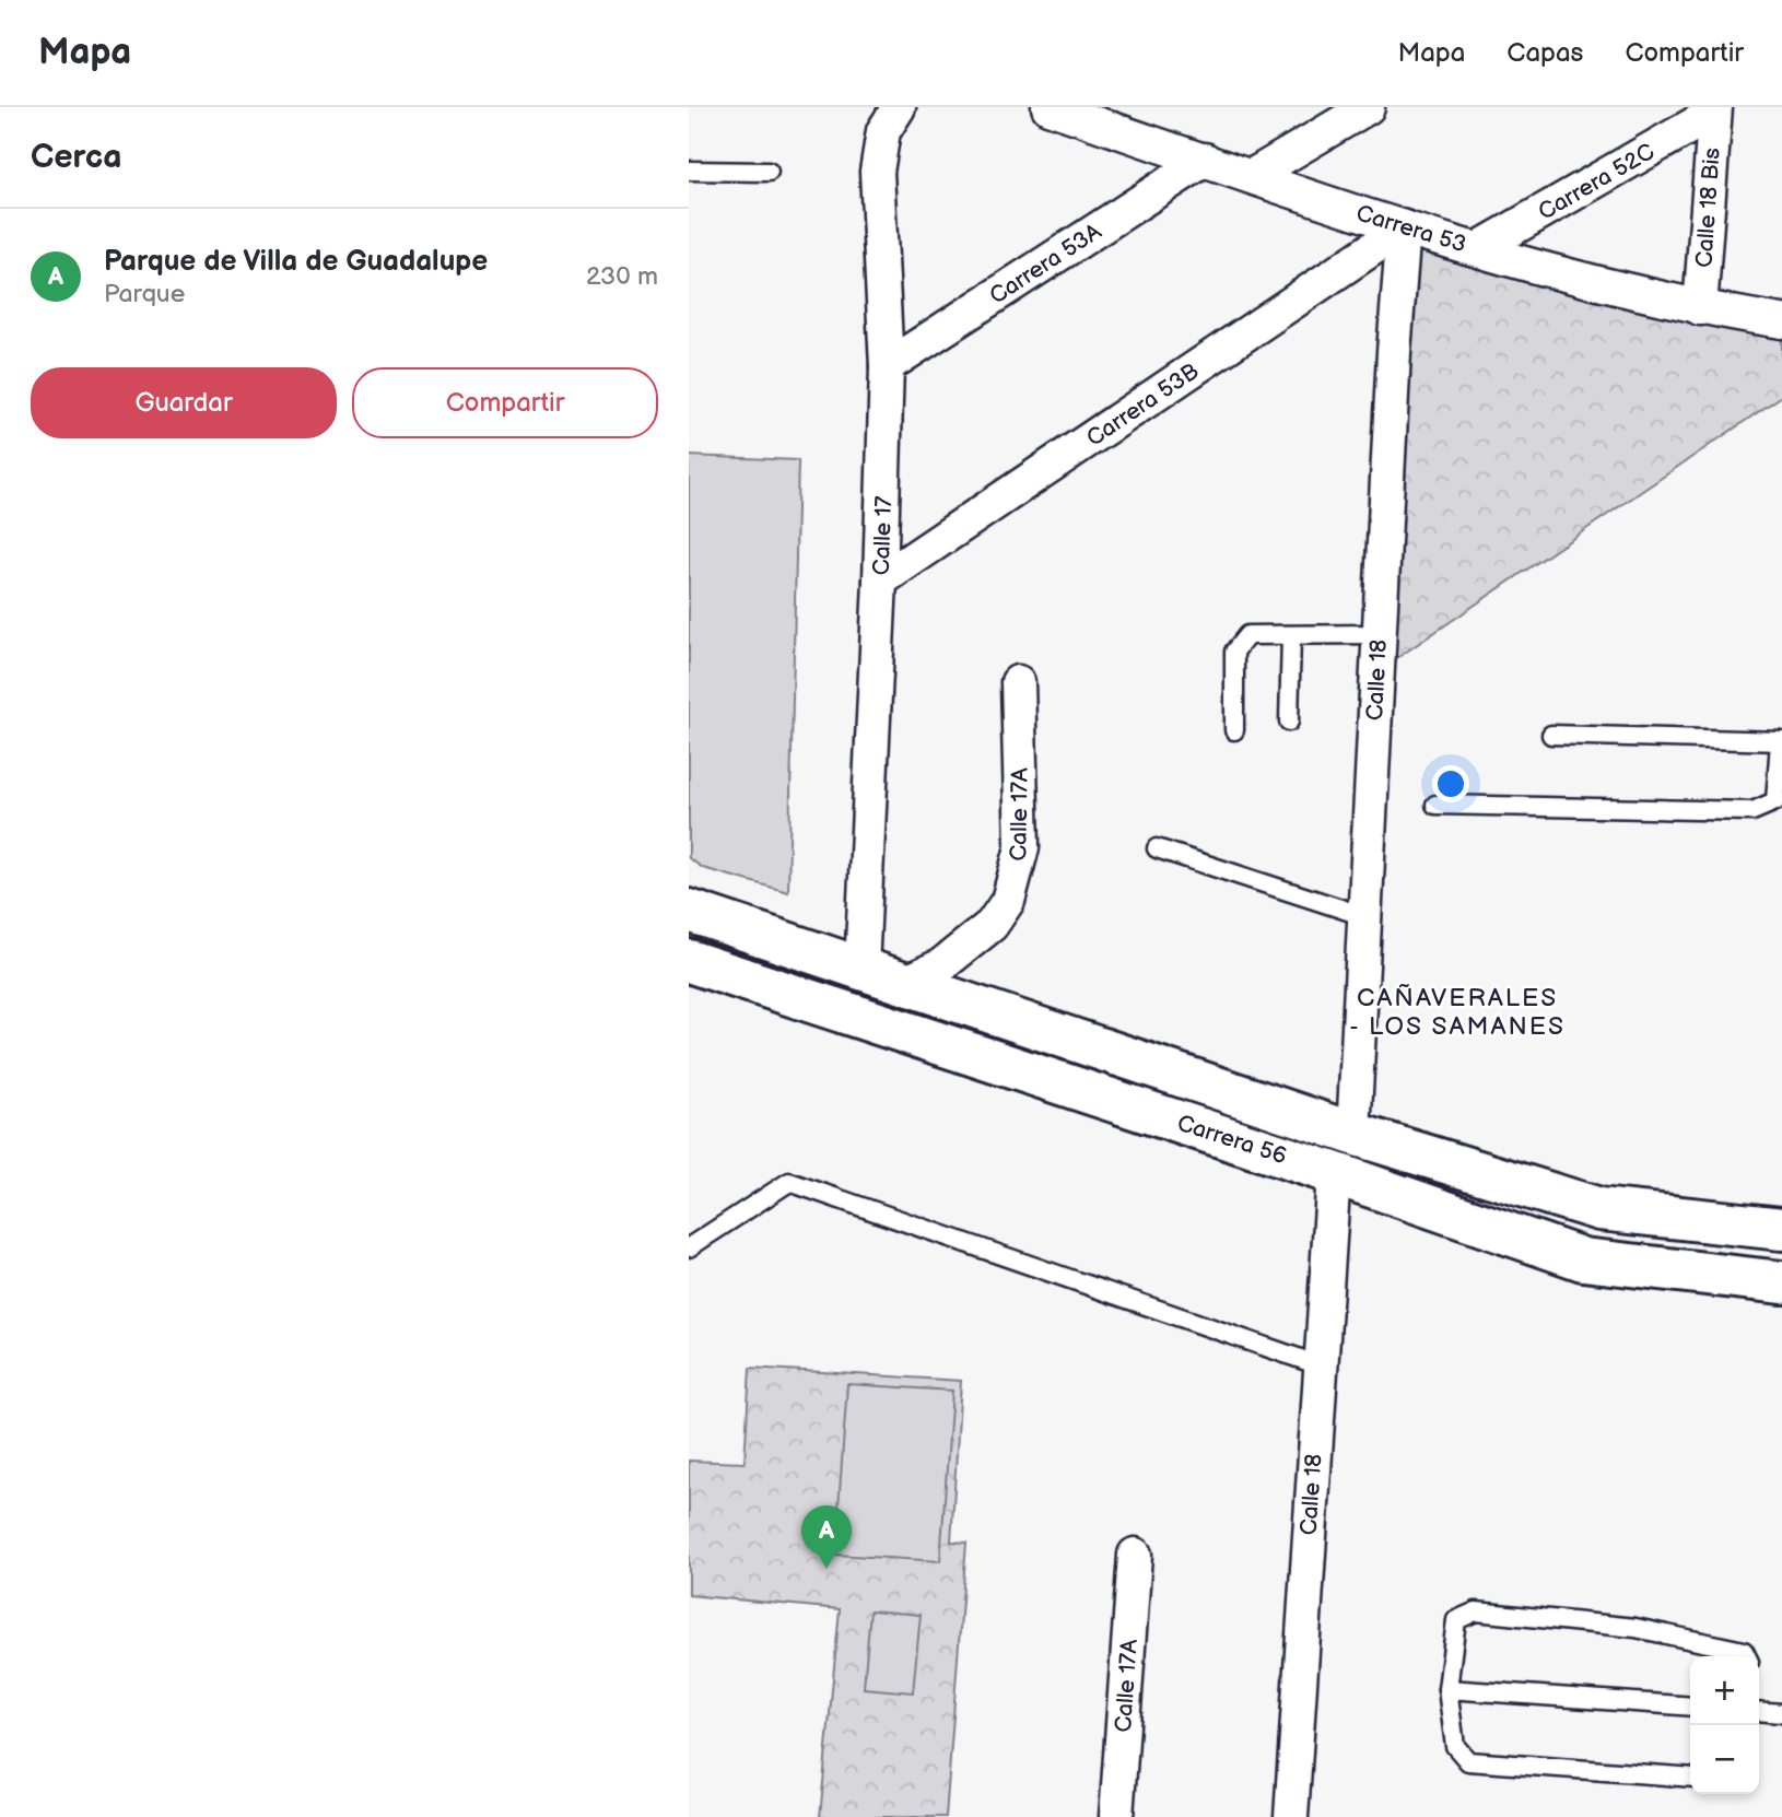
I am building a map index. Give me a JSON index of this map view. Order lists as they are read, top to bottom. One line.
{"streets":{"street":["Carrera 52C","Calle 18 Bis","Carrera 53","Carrera 53A","Carrera 53B","Calle 17","Calle 18","Calle 17A","Carrera 56"]},"crossings":[["Carrera 52C","Calle 18 Bis"],["Carrera 52C","Carrera 53"],["Calle 18 Bis","Carrera 53"],["Carrera 53","Carrera 53A"],["Carrera 53","Carrera 53B"],["Carrera 53","Calle 18"],["Carrera 53A","Calle 17"],["Carrera 53B","Calle 17"],["Carrera 53B","Calle 18"],["Calle 17","Carrera 56"],["Calle 18","Carrera 56"],["Calle 17A","Carrera 56"]],"districts":["CAÑAVERALES - LOS SAMANES"],"page":{"header":"Mapa","nav":["Mapa","Capas","Compartir"],"heading":"Cerca","list":[{"mark":"A","name":"Parque de Villa de Guadalupe","note":"Parque","value":"230 m"}],"buttons":["Guardar","Compartir"],"pins":"A","map_buttons":["+","−"]}}
